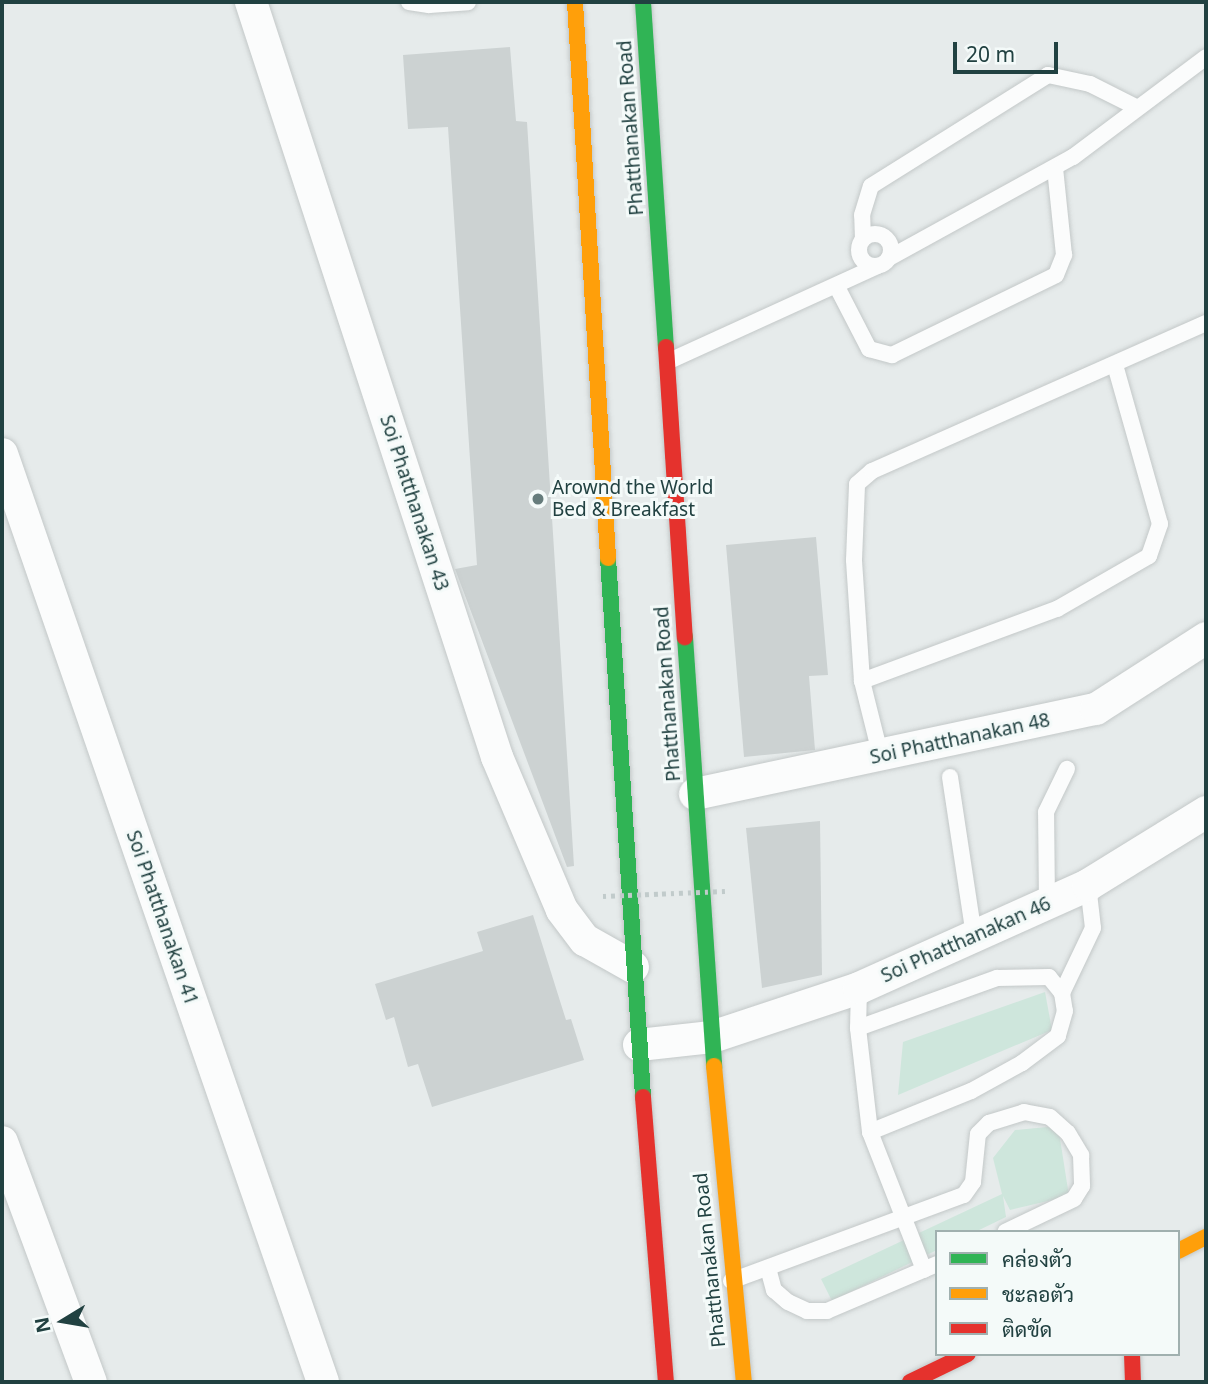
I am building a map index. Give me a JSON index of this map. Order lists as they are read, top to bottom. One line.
{"streets":{"main road":["Phatthanakan Road"],"street":["Soi Phatthanakan 43","Soi Phatthanakan 48","Soi Phatthanakan 41","Soi Phatthanakan 46"]},"crossings":[["Phatthanakan Road","Soi Phatthanakan 48"],["Phatthanakan Road","Soi Phatthanakan 46"]],"places":["Arownd the World Bed & Breakfast"],"legend":["คล่องตัว","ชะลอตัว","ติดขัด"],"scale_bar":"20 m","north":"left"}
